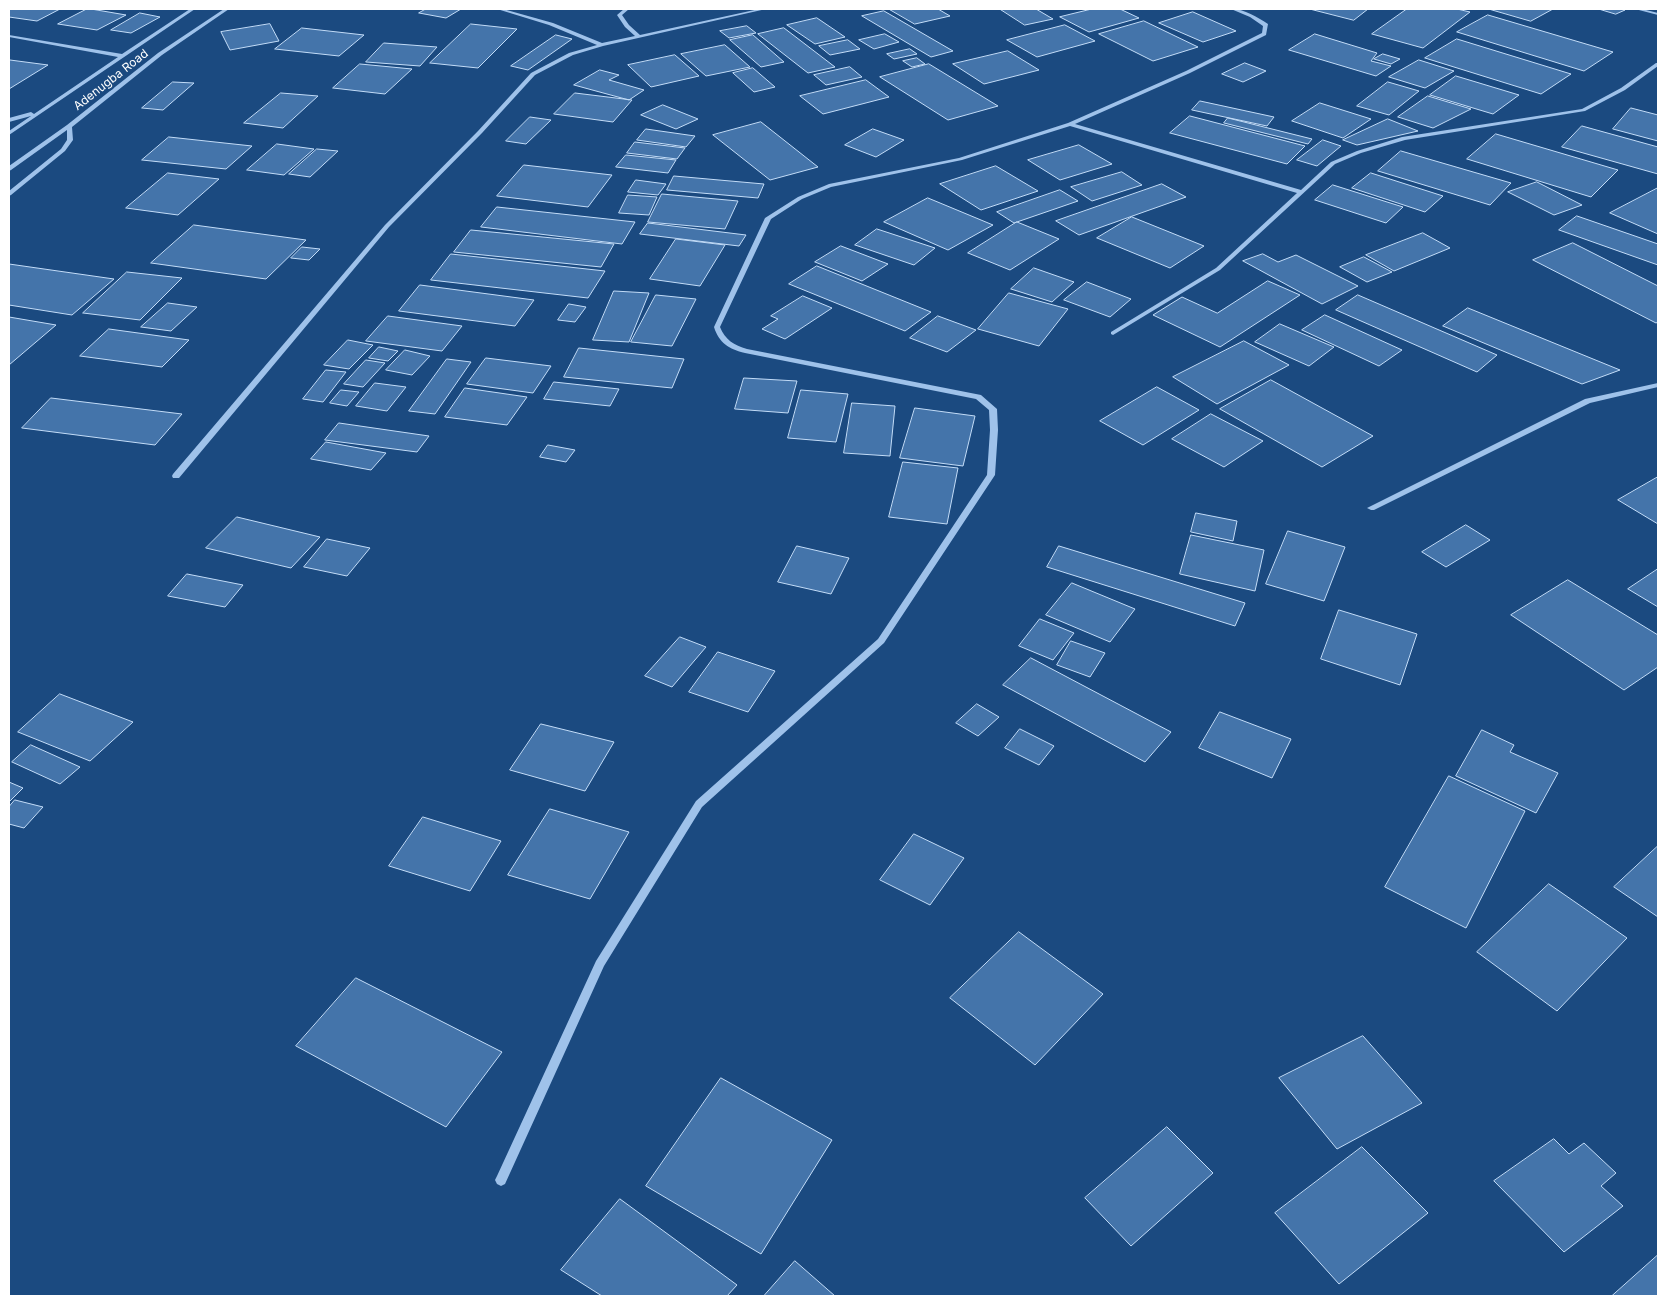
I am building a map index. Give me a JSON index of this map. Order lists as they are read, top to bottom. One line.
{"streets":{"street":["Adenugba Road"]}}
